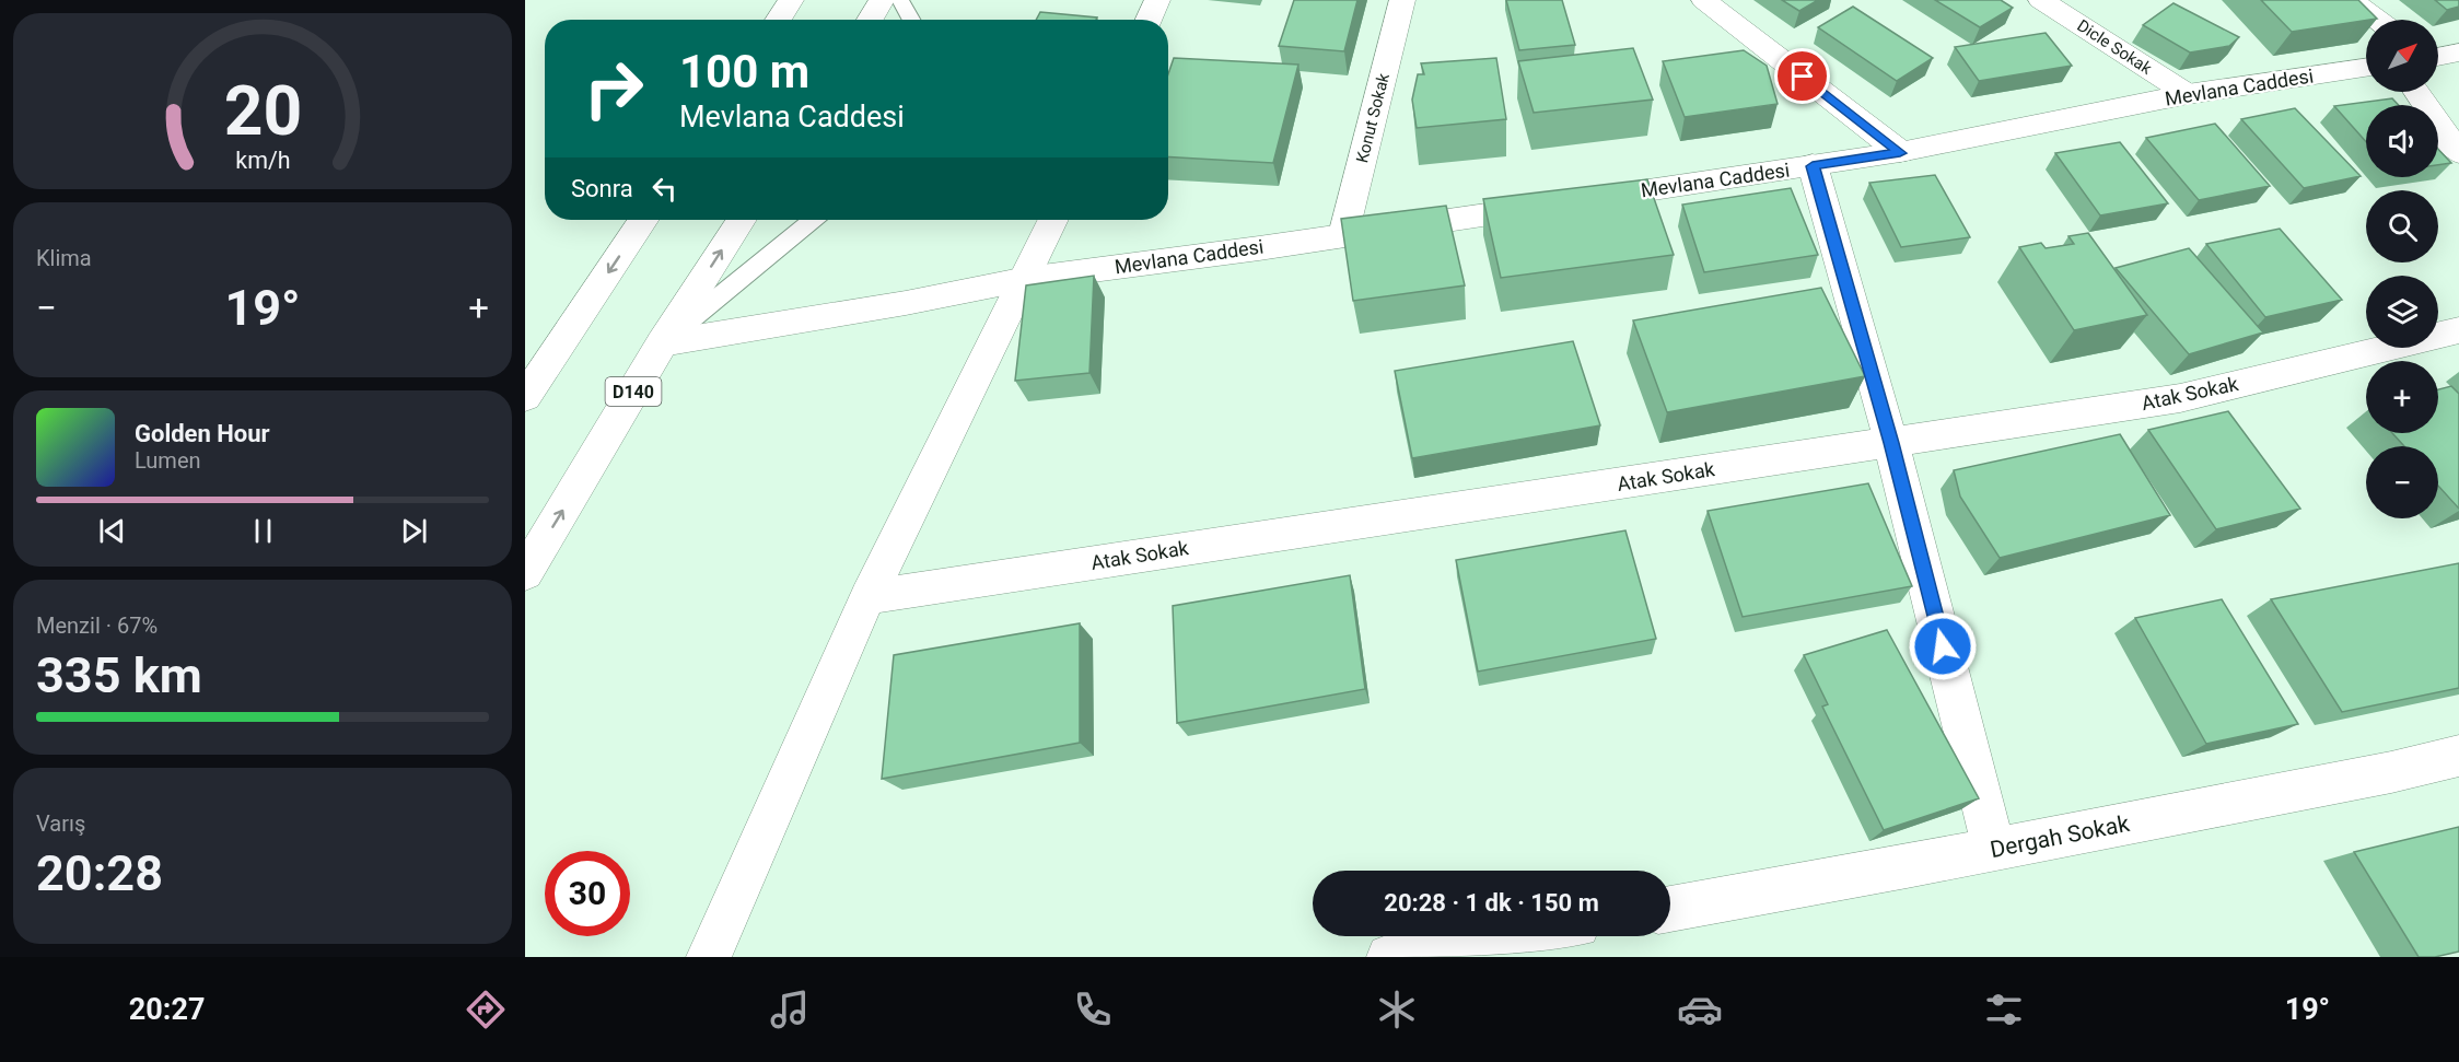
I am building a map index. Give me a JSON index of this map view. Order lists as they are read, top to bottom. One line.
{"streets":{"main road":["Dicle Sokak","Mevlana Caddesi","Konut Sokak","D140","Atak Sokak","Dergah Sokak"]},"crossings":[["Dicle Sokak","Mevlana Caddesi"],["Mevlana Caddesi","Konut Sokak"],["Mevlana Caddesi","D140"]],"north":"top right","page":{"map_buttons":["+","−"],"turn":["100 m","Mevlana Caddesi"],"then":"Sonra","tile":["Klima",["Menzil · 67%","335 km"],["Varış","20:28"]],"heat":["−","19°","+"],"song":["Golden Hour","Lumen"],"limit":"30","trip":"20:28 · 1 dk · 150 m","tabs":["20:27","19°"],"gauge":["20","km/h"]}}
